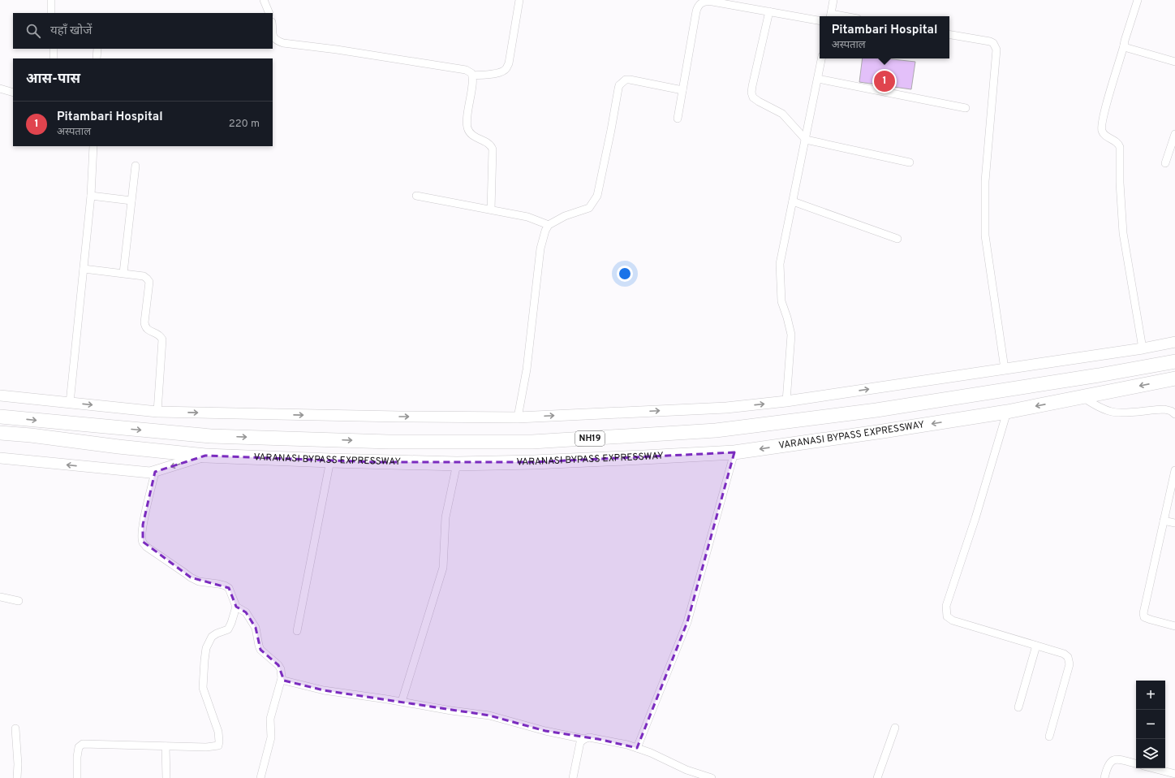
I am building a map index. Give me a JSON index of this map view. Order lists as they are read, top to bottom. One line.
{"streets":{"highway":["VARANASI BYPASS EXPRESSWAY","NH19"]},"page":{"search":"यहाँ खोजें","popup":["Pitambari Hospital","अस्पताल"],"heading":"आस-पास","pins":"1","list":[{"mark":"1","name":"Pitambari Hospital","note":"अस्पताल","value":"220 m"}],"map_buttons":["+","−"]}}
